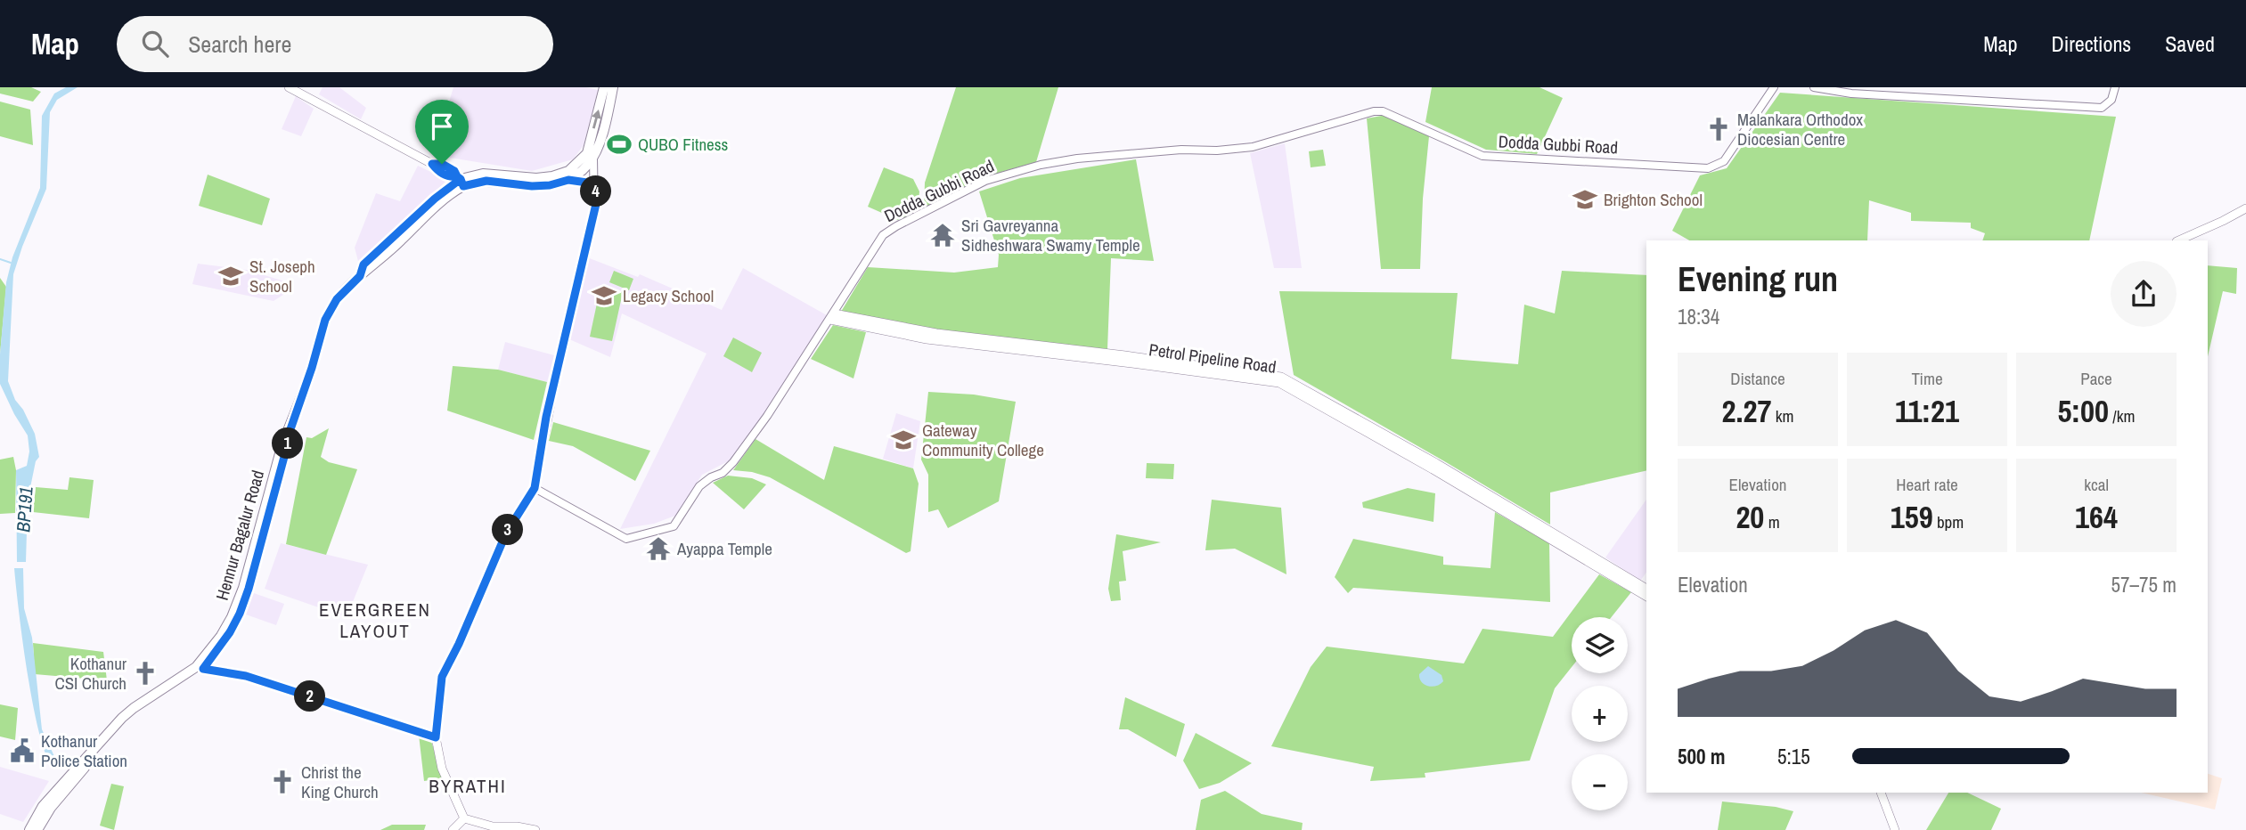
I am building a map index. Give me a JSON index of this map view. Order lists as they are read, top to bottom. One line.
{"streets":{"main road":["Petrol Pipeline Road","Hennur Bagalur Road"],"street":["Dodda Gubbi Road"]},"crossings":[["Dodda Gubbi Road","Petrol Pipeline Road"]],"districts":["EVERGREEN LAYOUT","BYRATHI"],"water":["BP191"],"places":{"church":["Malankara Orthodox Diocesian Centre","Kothanur CSI Church","Christ the King Church"],"sports":["QUBO Fitness"],"school or university":["Brighton School","St. Joseph School","Legacy School","Gateway Community College"],"temple":["Sri Gavreyanna Sidheshwara Swamy Temple","Ayappa Temple"],"public building":["Kothanur Police Station"]},"page":{"header":"Map","search":"Search here","nav":["Map","Directions","Saved"],"pins":["4","1","3","2"],"heading":["Evening run","18:34"],"stats":[["Distance","2.27 km"],["Time","11:21"],["Pace","5:00 /km"],["Elevation","20 m"],["Heart rate","159 bpm"],["kcal","164"]],"chart":["Elevation","57–75 m"],"map_buttons":["+","−"],"list":[{"name":"500 m","note":"5:15"}]}}
